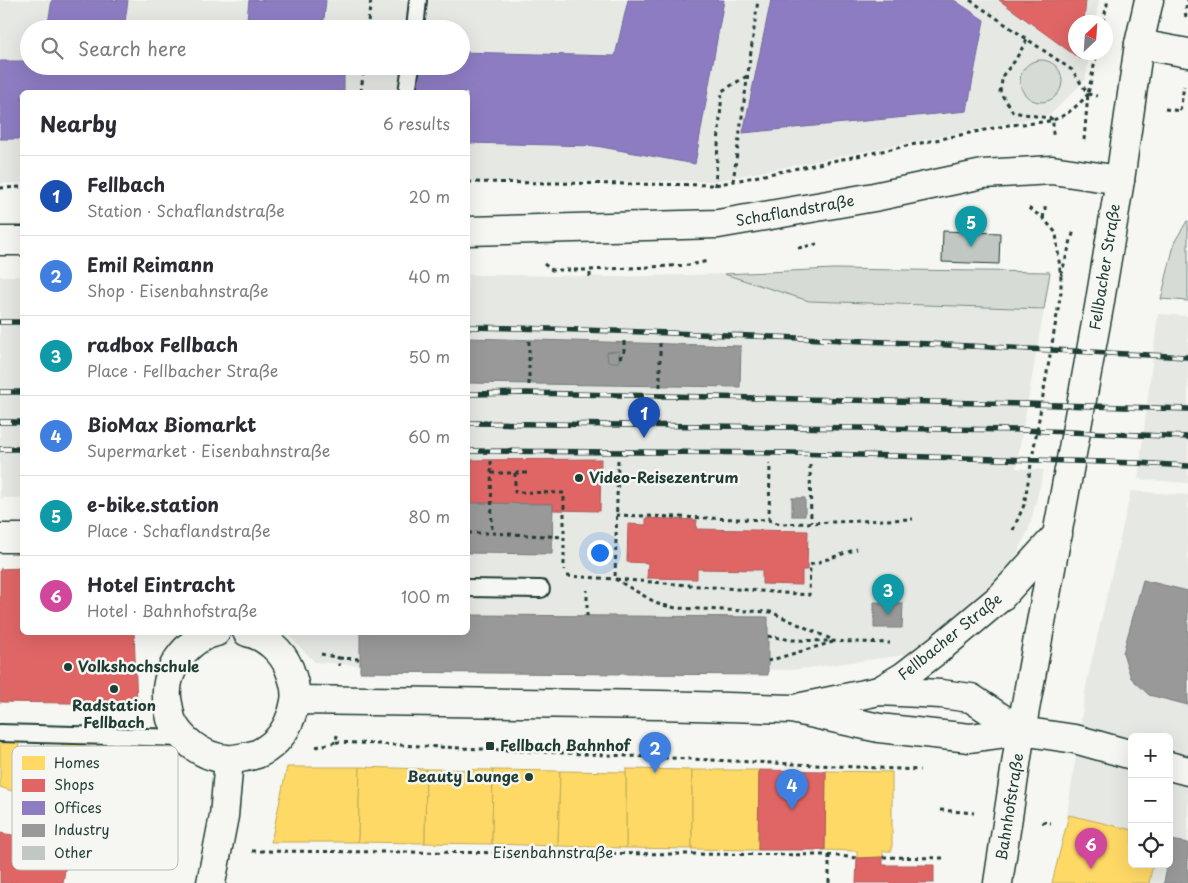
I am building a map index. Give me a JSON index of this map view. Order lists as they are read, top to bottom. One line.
{"streets":{"street":["Schaflandstraße","Fellbacher Straße","Bahnhofstraße"],"path":["Eisenbahnstraße"]},"crossings":[["Schaflandstraße","Fellbacher Straße"],["Fellbacher Straße","Bahnhofstraße"]],"places":{"other":["Video-Reisezentrum","Volkshochschule","Radstation Fellbach","Beauty Lounge"],"transit":["Fellbach Bahnhof"]},"legend":["Homes","Shops","Offices","Industry","Other"],"north":"top right","page":{"search":"Search here","heading":["Nearby","6 results"],"list":[{"mark":"1","name":"Fellbach","note":"Station · Schaflandstraße","value":"20 m"},{"mark":"2","name":"Emil Reimann","note":"Shop · Eisenbahnstraße","value":"40 m"},{"mark":"3","name":"radbox Fellbach","note":"Place · Fellbacher Straße","value":"50 m"},{"mark":"4","name":"BioMax Biomarkt","note":"Supermarket · Eisenbahnstraße","value":"60 m"},{"mark":"5","name":"e-bike.station","note":"Place · Schaflandstraße","value":"80 m"},{"mark":"6","name":"Hotel Eintracht","note":"Hotel · Bahnhofstraße","value":"100 m"}],"pins":["5","1","3","2","4","6"],"map_buttons":["+","−"]}}
